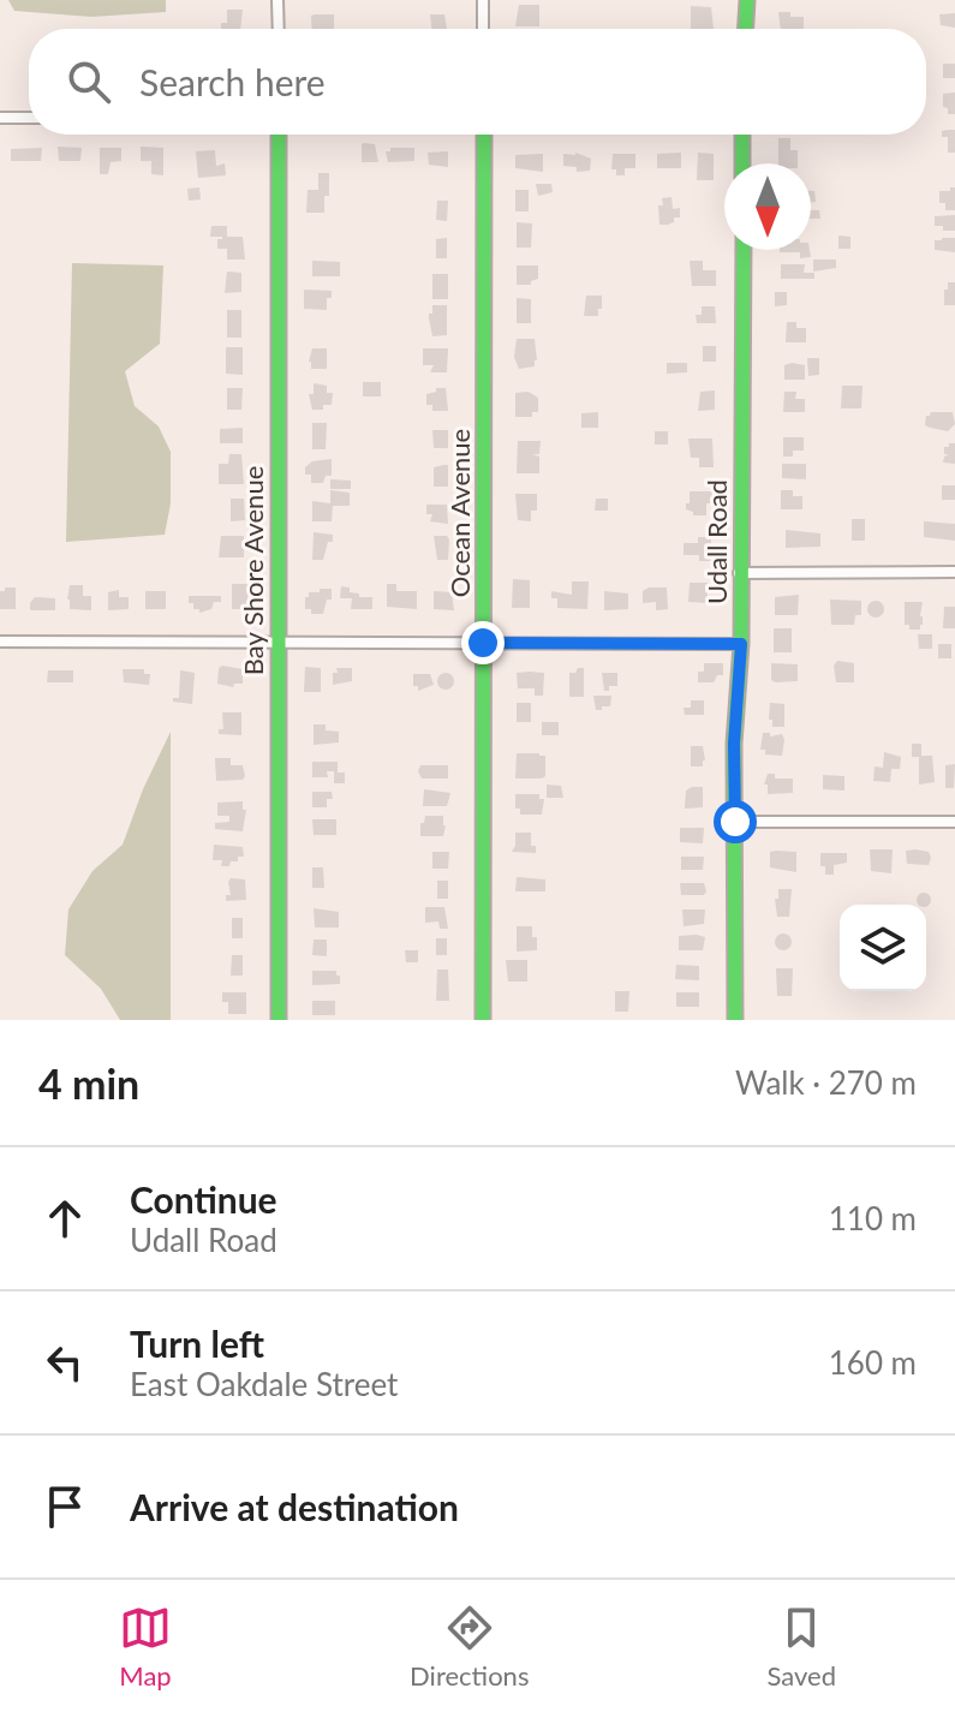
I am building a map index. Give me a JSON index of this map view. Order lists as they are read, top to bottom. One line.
{"streets":{"street":["Ocean Avenue","Udall Road","Bay Shore Avenue"]},"north":"bottom","page":{"search":"Search here","heading":["4 min","Walk · 270 m"],"list":[["Continue","Udall Road","110 m"],["Turn left","East Oakdale Street","160 m"],"Arrive at destination"],"nav":["Map","Directions","Saved"]}}
